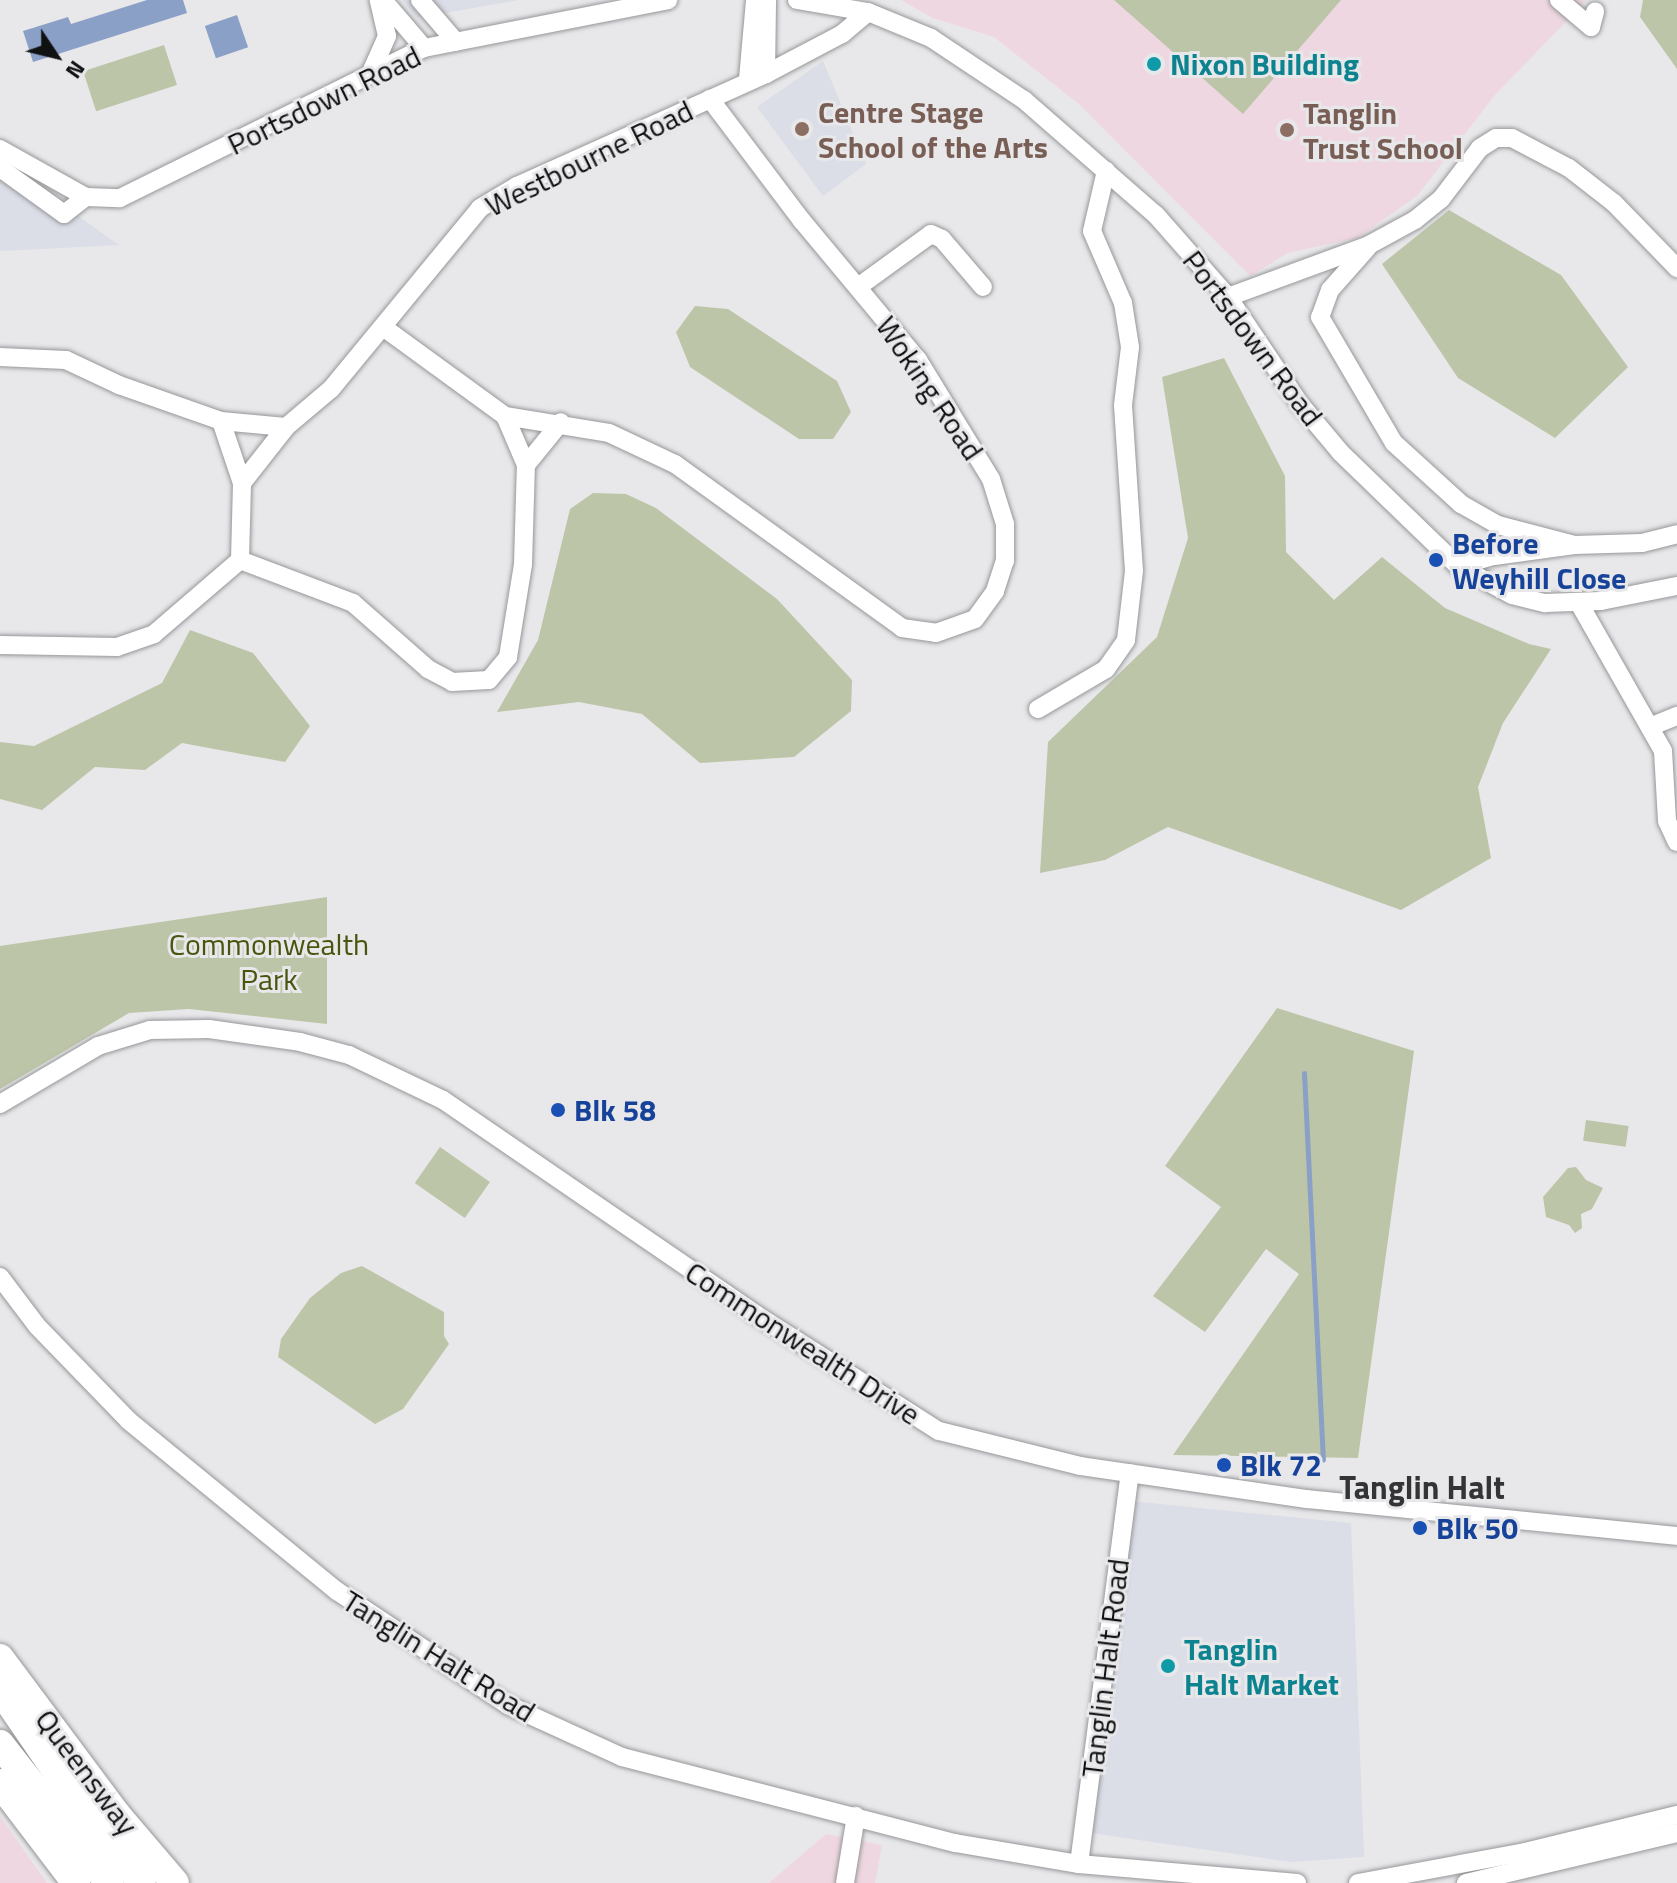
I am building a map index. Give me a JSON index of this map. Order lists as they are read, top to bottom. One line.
{"streets":{"highway":["Queensway"],"street":["Portsdown Road","Westbourne Road","Woking Road","Commonwealth Drive","Tanglin Halt Road"]},"crossings":[["Portsdown Road","Westbourne Road"],["Westbourne Road","Woking Road"],["Commonwealth Drive","Tanglin Halt Road"]],"districts":["Tanglin Halt"],"parks":["Commonwealth Park"],"places":["Nixon Building","Centre Stage School of the Arts","Tanglin Trust School","Before Weyhill Close","Blk 58","Blk 72","Blk 50","Tanglin Halt Market"],"north":"bottom right"}
